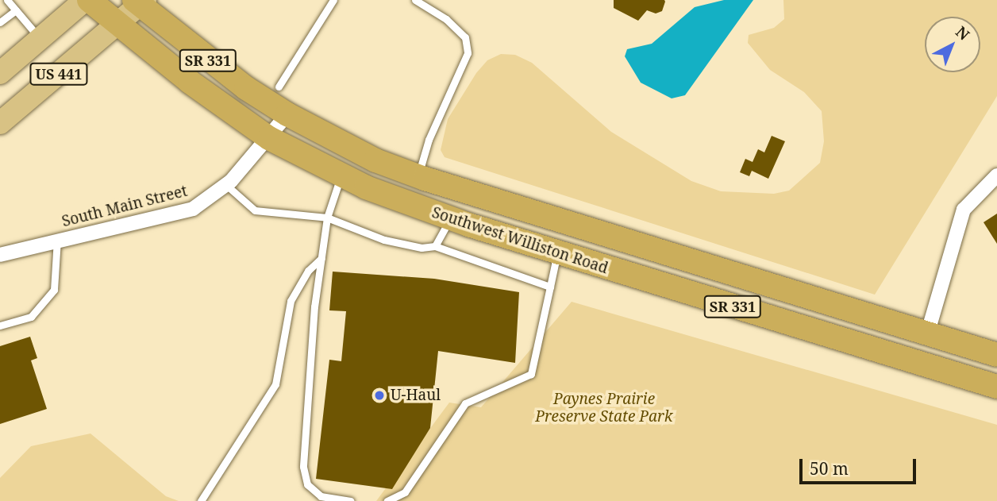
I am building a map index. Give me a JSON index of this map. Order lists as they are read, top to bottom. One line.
{"streets":{"highway":["SR 331","Southwest Williston Road"],"main road":["US 441"],"street":["South Main Street"]},"crossings":[["US 441","Southwest Williston Road"],["South Main Street","Southwest Williston Road"]],"parks":["Paynes Prairie Preserve State Park"],"places":["U-Haul"],"scale_bar":"50 m","north":"top right"}
